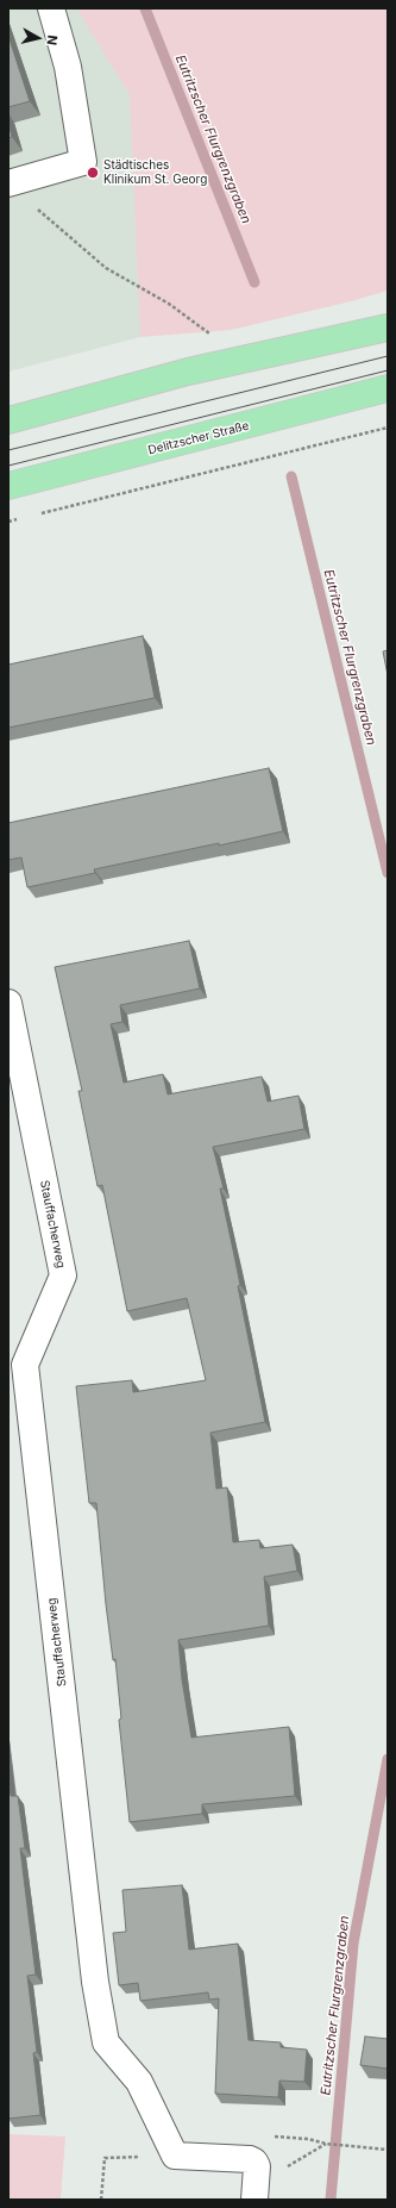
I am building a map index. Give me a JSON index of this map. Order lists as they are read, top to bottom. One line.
{"streets":{"main road":["Delitzscher Straße"],"street":["Stauffacherweg"]},"water":["Eutritzscher Flurgrenzgraben"],"places":["Städtisches Klinikum St. Georg"],"north":"right"}
